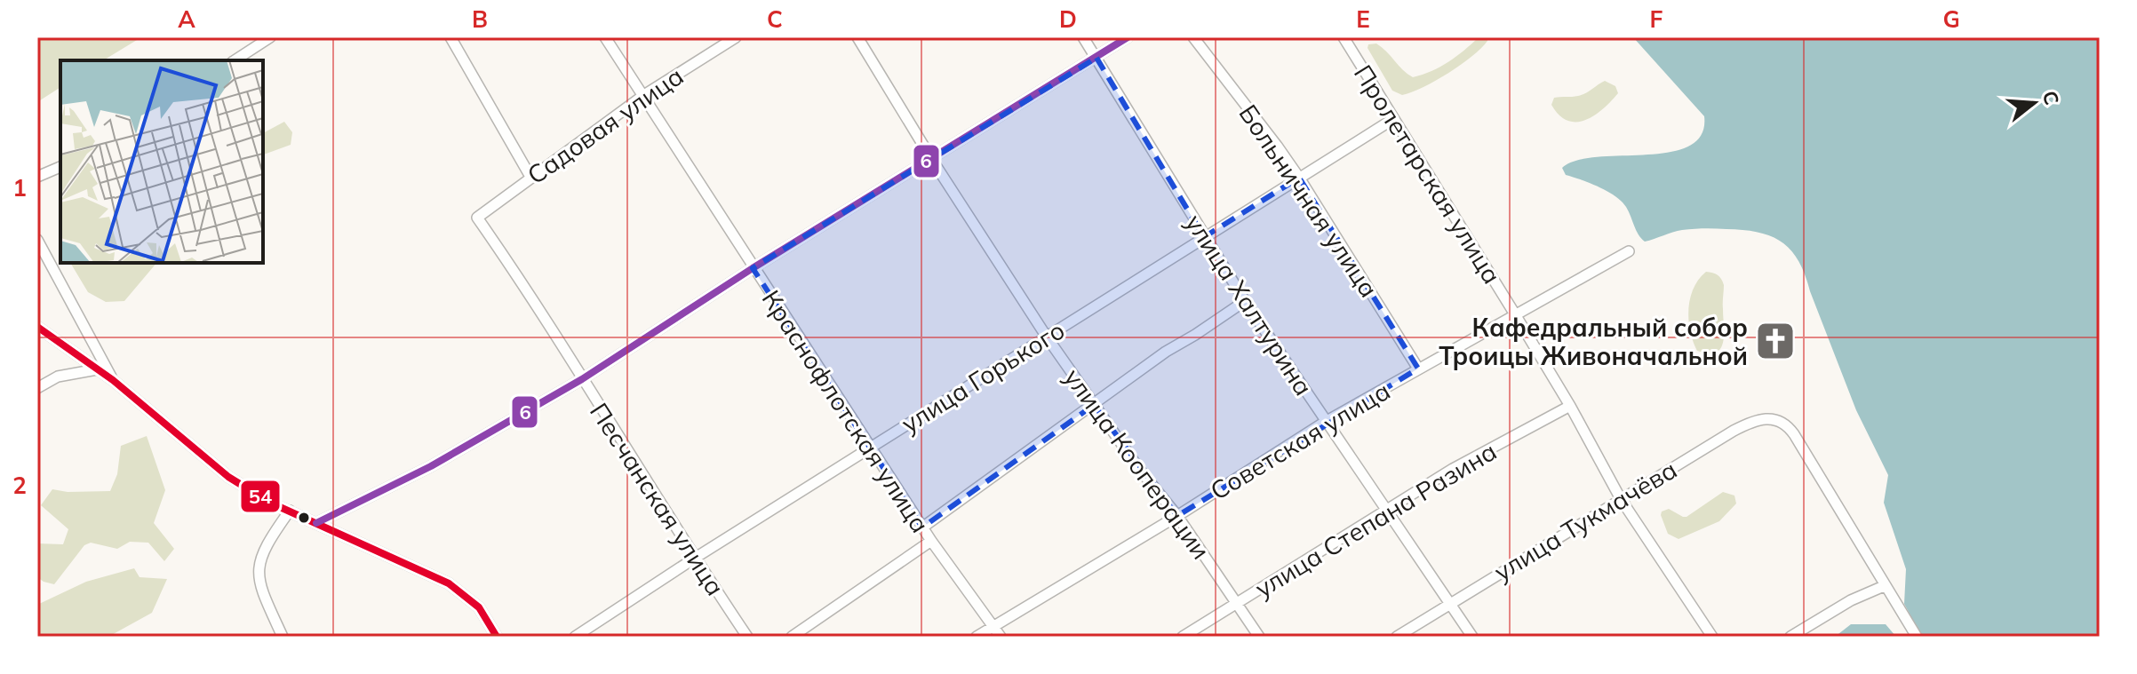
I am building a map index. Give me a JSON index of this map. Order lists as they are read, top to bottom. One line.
{"streets":{"street":["Садовая улица","Пролетарская улица","Больничная улица","улица Халтурина","улица Горького","Краснофлотская улица","Советская улица","улица Кооперации","Песчанская улица","улица Степана Разина","улица Тукмачёва"]},"crossings":[["Садовая улица","Краснофлотская улица"],["Садовая улица","Песчанская улица"],["Пролетарская улица","улица Горького"],["Пролетарская улица","Советская улица"],["Пролетарская улица","улица Степана Разина"],["Пролетарская улица","улица Тукмачёва"],["Больничная улица","улица Горького"],["Больничная улица","Советская улица"],["улица Халтурина","улица Горького"],["улица Халтурина","Советская улица"],["улица Халтурина","улица Степана Разина"],["улица Халтурина","улица Тукмачёва"],["улица Горького","Краснофлотская улица"],["улица Горького","улица Кооперации"],["улица Горького","Песчанская улица"],["Краснофлотская улица","Советская улица"],["Советская улица","улица Кооперации"],["улица Кооперации","улица Степана Разина"]],"places":{"church":["Кафедральный собор Троицы Живоначальной"]},"lines":["transit line 6","transit line 54"],"north":"right","grid":{"columns":["A","B","C","D","E","F","G"],"rows":["1","2"]}}
